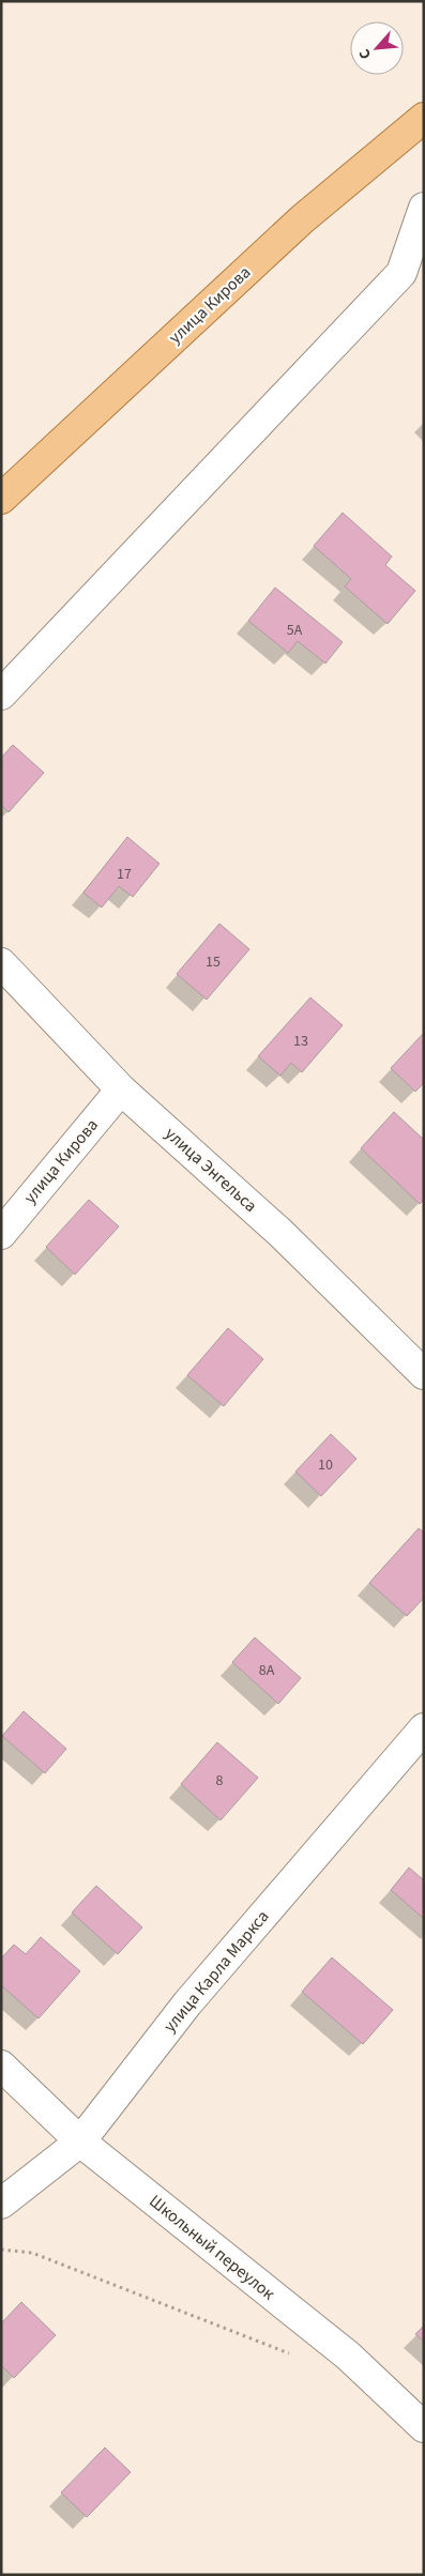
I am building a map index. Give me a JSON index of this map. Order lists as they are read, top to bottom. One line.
{"streets":{"main road":["улица Кирова"],"street":["улица Энгельса","улица Карла Маркса","Школьный переулок"]},"crossings":[["улица Кирова","улица Энгельса"],["улица Карла Маркса","Школьный переулок"]],"house_numbers":["5А","17","15","13","10","8А","8"],"north":"bottom left"}
